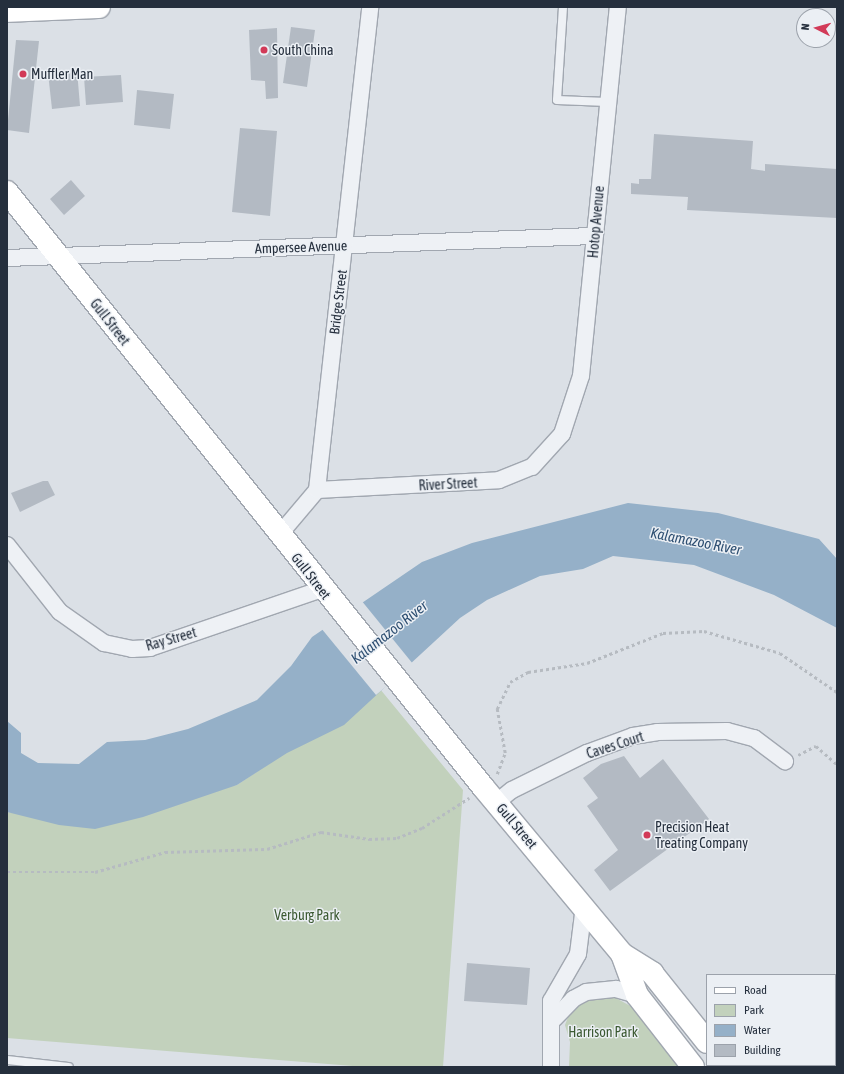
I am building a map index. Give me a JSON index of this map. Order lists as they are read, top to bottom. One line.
{"streets":{"street":["Hotop Avenue","Ampersee Avenue","Bridge Street","Gull Street","River Street","Ray Street","Caves Court"]},"crossings":[["Hotop Avenue","Ampersee Avenue"],["Hotop Avenue","River Street"],["Ampersee Avenue","Bridge Street"],["Ampersee Avenue","Gull Street"],["Bridge Street","River Street"],["Gull Street","Ray Street"],["Gull Street","Caves Court"]],"water":["Kalamazoo River"],"parks":["Verburg Park","Harrison Park"],"places":["South China","Muffler Man","Precision Heat Treating Company"],"legend":["Road","Park","Water","Building"],"north":"left"}
